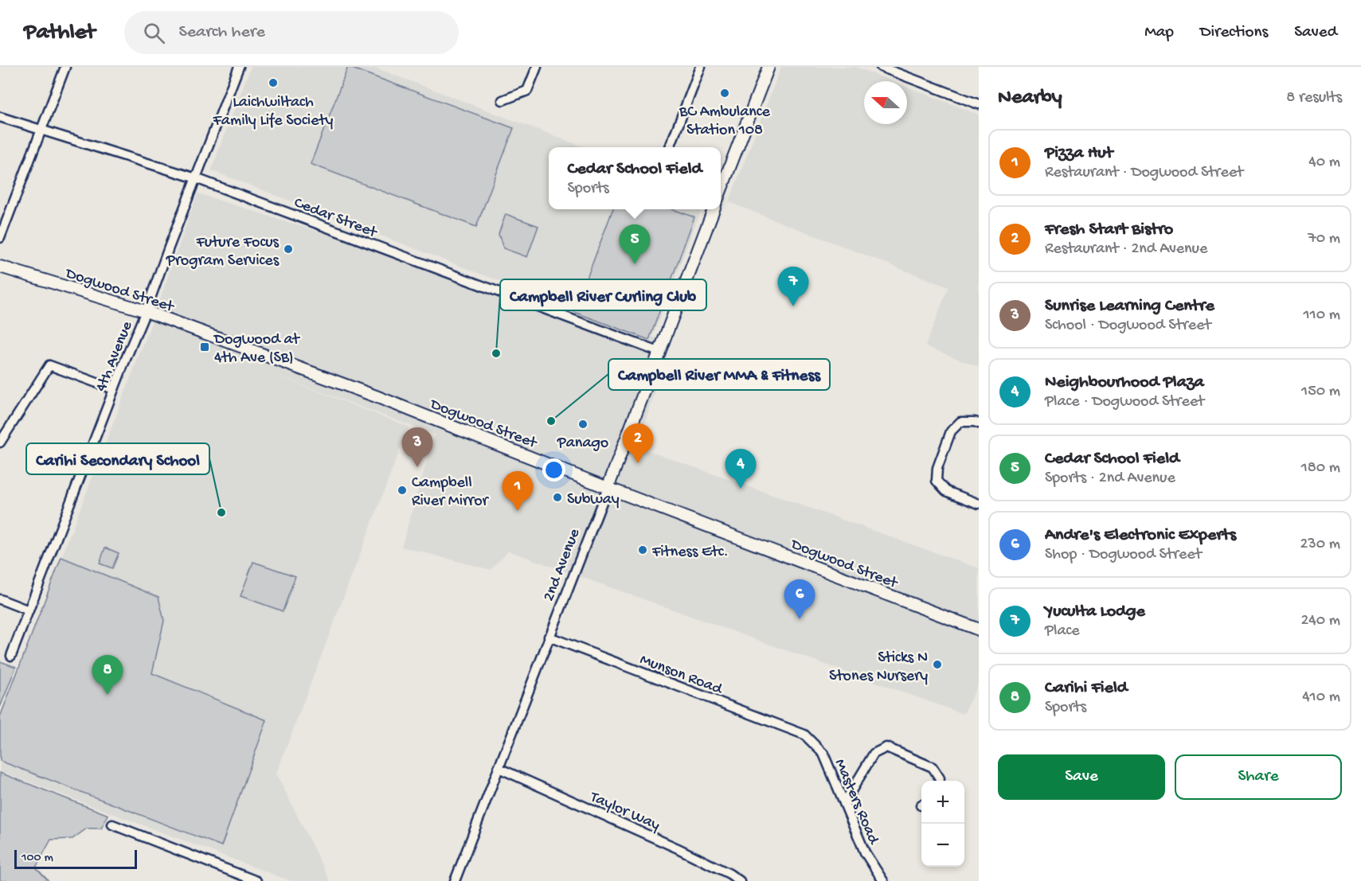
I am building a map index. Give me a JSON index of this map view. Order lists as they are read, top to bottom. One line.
{"streets":{"main road":["Dogwood Street","2nd Avenue"],"street":["Cedar Street","4th Avenue","Munson Road","Masters Road","Taylor Way"]},"crossings":[["Cedar Street","4th Avenue"],["Cedar Street","2nd Avenue"],["Dogwood Street","4th Avenue"],["Dogwood Street","2nd Avenue"],["2nd Avenue","Munson Road"],["2nd Avenue","Taylor Way"],["Munson Road","Masters Road"]],"places":{"other":["Laichwiltach Family Life Society","BC Ambulance Station 108","Future Focus Program Services","Campbell River Curling Club","Campbell River MMA & Fitness","Panago","Campbell River Mirror","Subway","Carihi Secondary School","Fitness Etc.","Sticks N Stones Nursery"],"transit":["Dogwood at 4th Ave (SB)"]},"scale_bar":"100 m","north":"left","page":{"header":"Pathlet","search":"Search here","nav":["Map","Directions","Saved"],"heading":["Nearby","8 results"],"list":[{"mark":"1","name":"Pizza Hut","note":"Restaurant · Dogwood Street","value":"40 m"},{"mark":"2","name":"Fresh Start Bistro","note":"Restaurant · 2nd Avenue","value":"70 m"},{"mark":"3","name":"Sunrise Learning Centre","note":"School · Dogwood Street","value":"110 m"},{"mark":"4","name":"Neighbourhood Plaza","note":"Place · Dogwood Street","value":"150 m"},{"mark":"5","name":"Cedar School Field","note":"Sports · 2nd Avenue","value":"180 m"},{"mark":"6","name":"Andre's Electronic Experts","note":"Shop · Dogwood Street","value":"230 m"},{"mark":"7","name":"Yuculta Lodge","note":"Place","value":"240 m"},{"mark":"8","name":"Carihi Field","note":"Sports","value":"410 m"}],"popup":["Cedar School Field","Sports"],"pins":["5","7","2","3","4","1","6","8"],"buttons":["Save","Share"],"map_buttons":["+","−"],"scale":"100 m"}}
